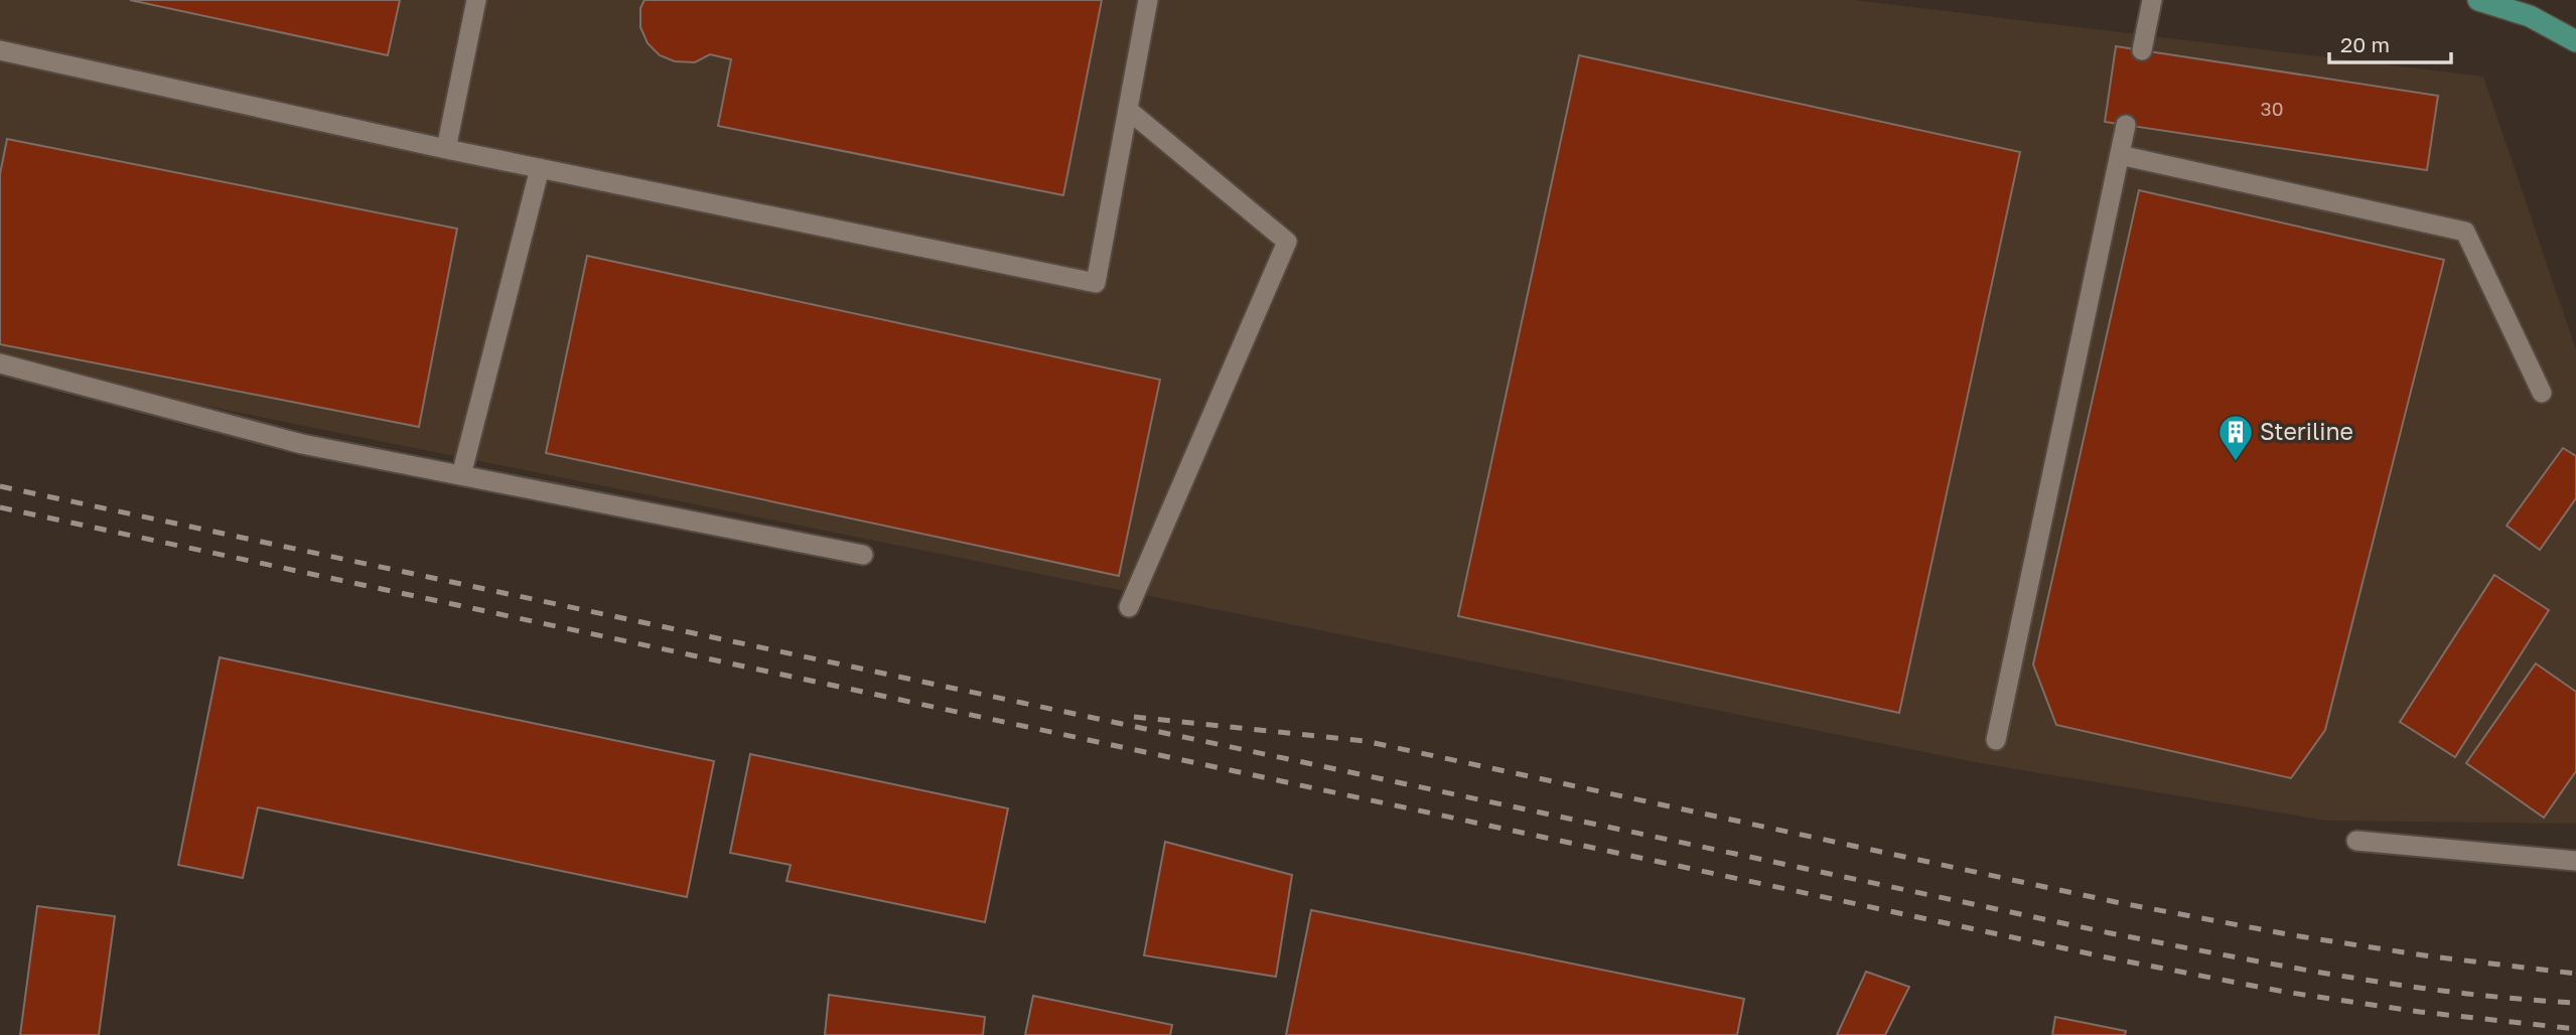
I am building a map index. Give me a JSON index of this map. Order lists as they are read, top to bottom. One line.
{"places":{"building":["Steriline"]},"house_numbers":["30"],"scale_bar":"20 m"}
